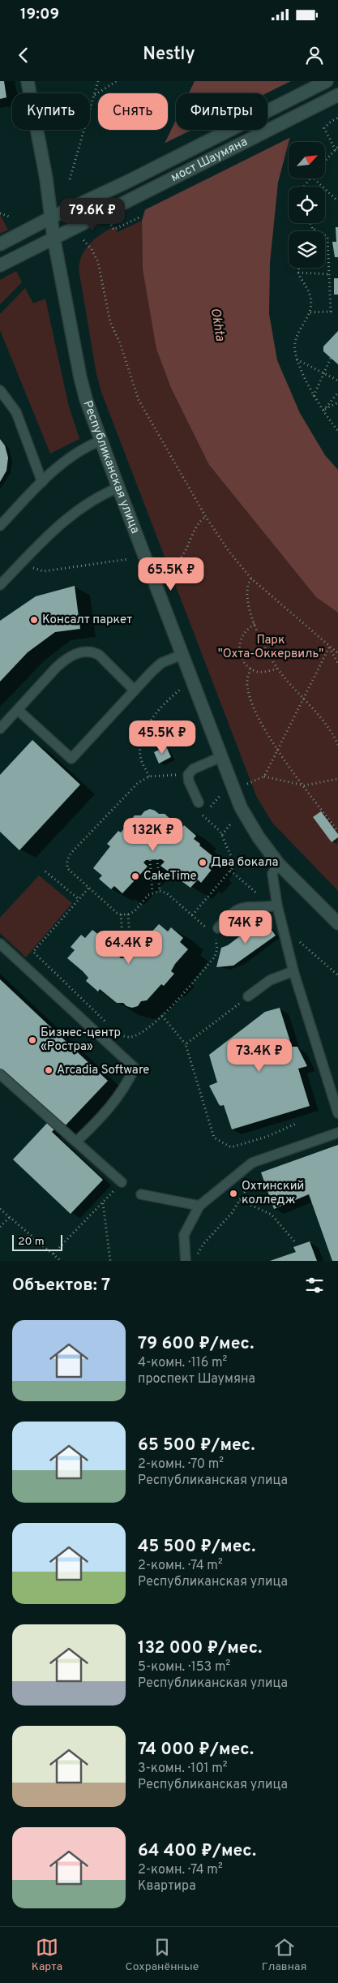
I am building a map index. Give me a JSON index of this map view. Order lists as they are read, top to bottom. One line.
{"streets":{"street":["мост Шаумяна","Республиканская улица"]},"crossings":[["мост Шаумяна","Республиканская улица"]],"water":["Okhta"],"parks":["Парк \"Охта-Оккервиль\""],"places":["Консалт паркет","Два бокала","CakeTime","Бизнес-центр «Ростра»","Arcadia Software","Охтинский колледж"],"scale_bar":"20 m","north":"top right","page":{"status":"19:09","header":"Nestly","chip":["Купить","Снять","Фильтры"],"price":["79.6K ₽","65.5K ₽","45.5K ₽","132K ₽","74K ₽","64.4K ₽","73.4K ₽"],"scale":"20 m","heading":"Объектов: 7","list":[{"name":"79 600 ₽/мес.","note":"4-комн. · 116 m² · проспект Шаумяна"},{"name":"65 500 ₽/мес.","note":"2-комн. · 70 m² · Республиканская улица"},{"name":"45 500 ₽/мес.","note":"2-комн. · 74 m² · Республиканская улица"},{"name":"132 000 ₽/мес.","note":"5-комн. · 153 m² · Республиканская улица"},{"name":"74 000 ₽/мес.","note":"3-комн. · 101 m² · Республиканская улица"},{"name":"64 400 ₽/мес.","note":"2-комн. · 74 m² · Квартира"}],"tabs":["Карта","Сохранённые","Главная"]}}
